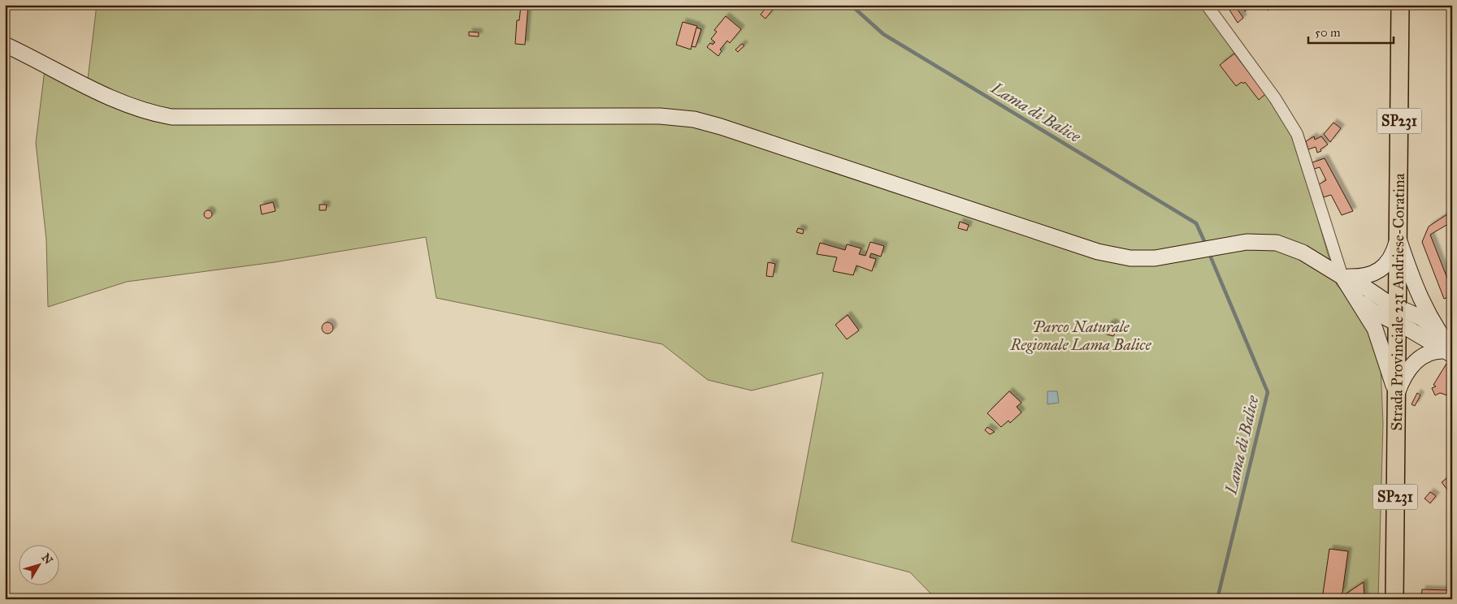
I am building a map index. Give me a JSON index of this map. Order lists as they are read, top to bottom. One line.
{"streets":{"main road":["SP231","Strada Provinciale 231 Andriese-Coratina"]},"water":["Lama di Balice"],"parks":["Parco Naturale Regionale Lama Balice"],"scale_bar":"50 m","north":"top right"}
